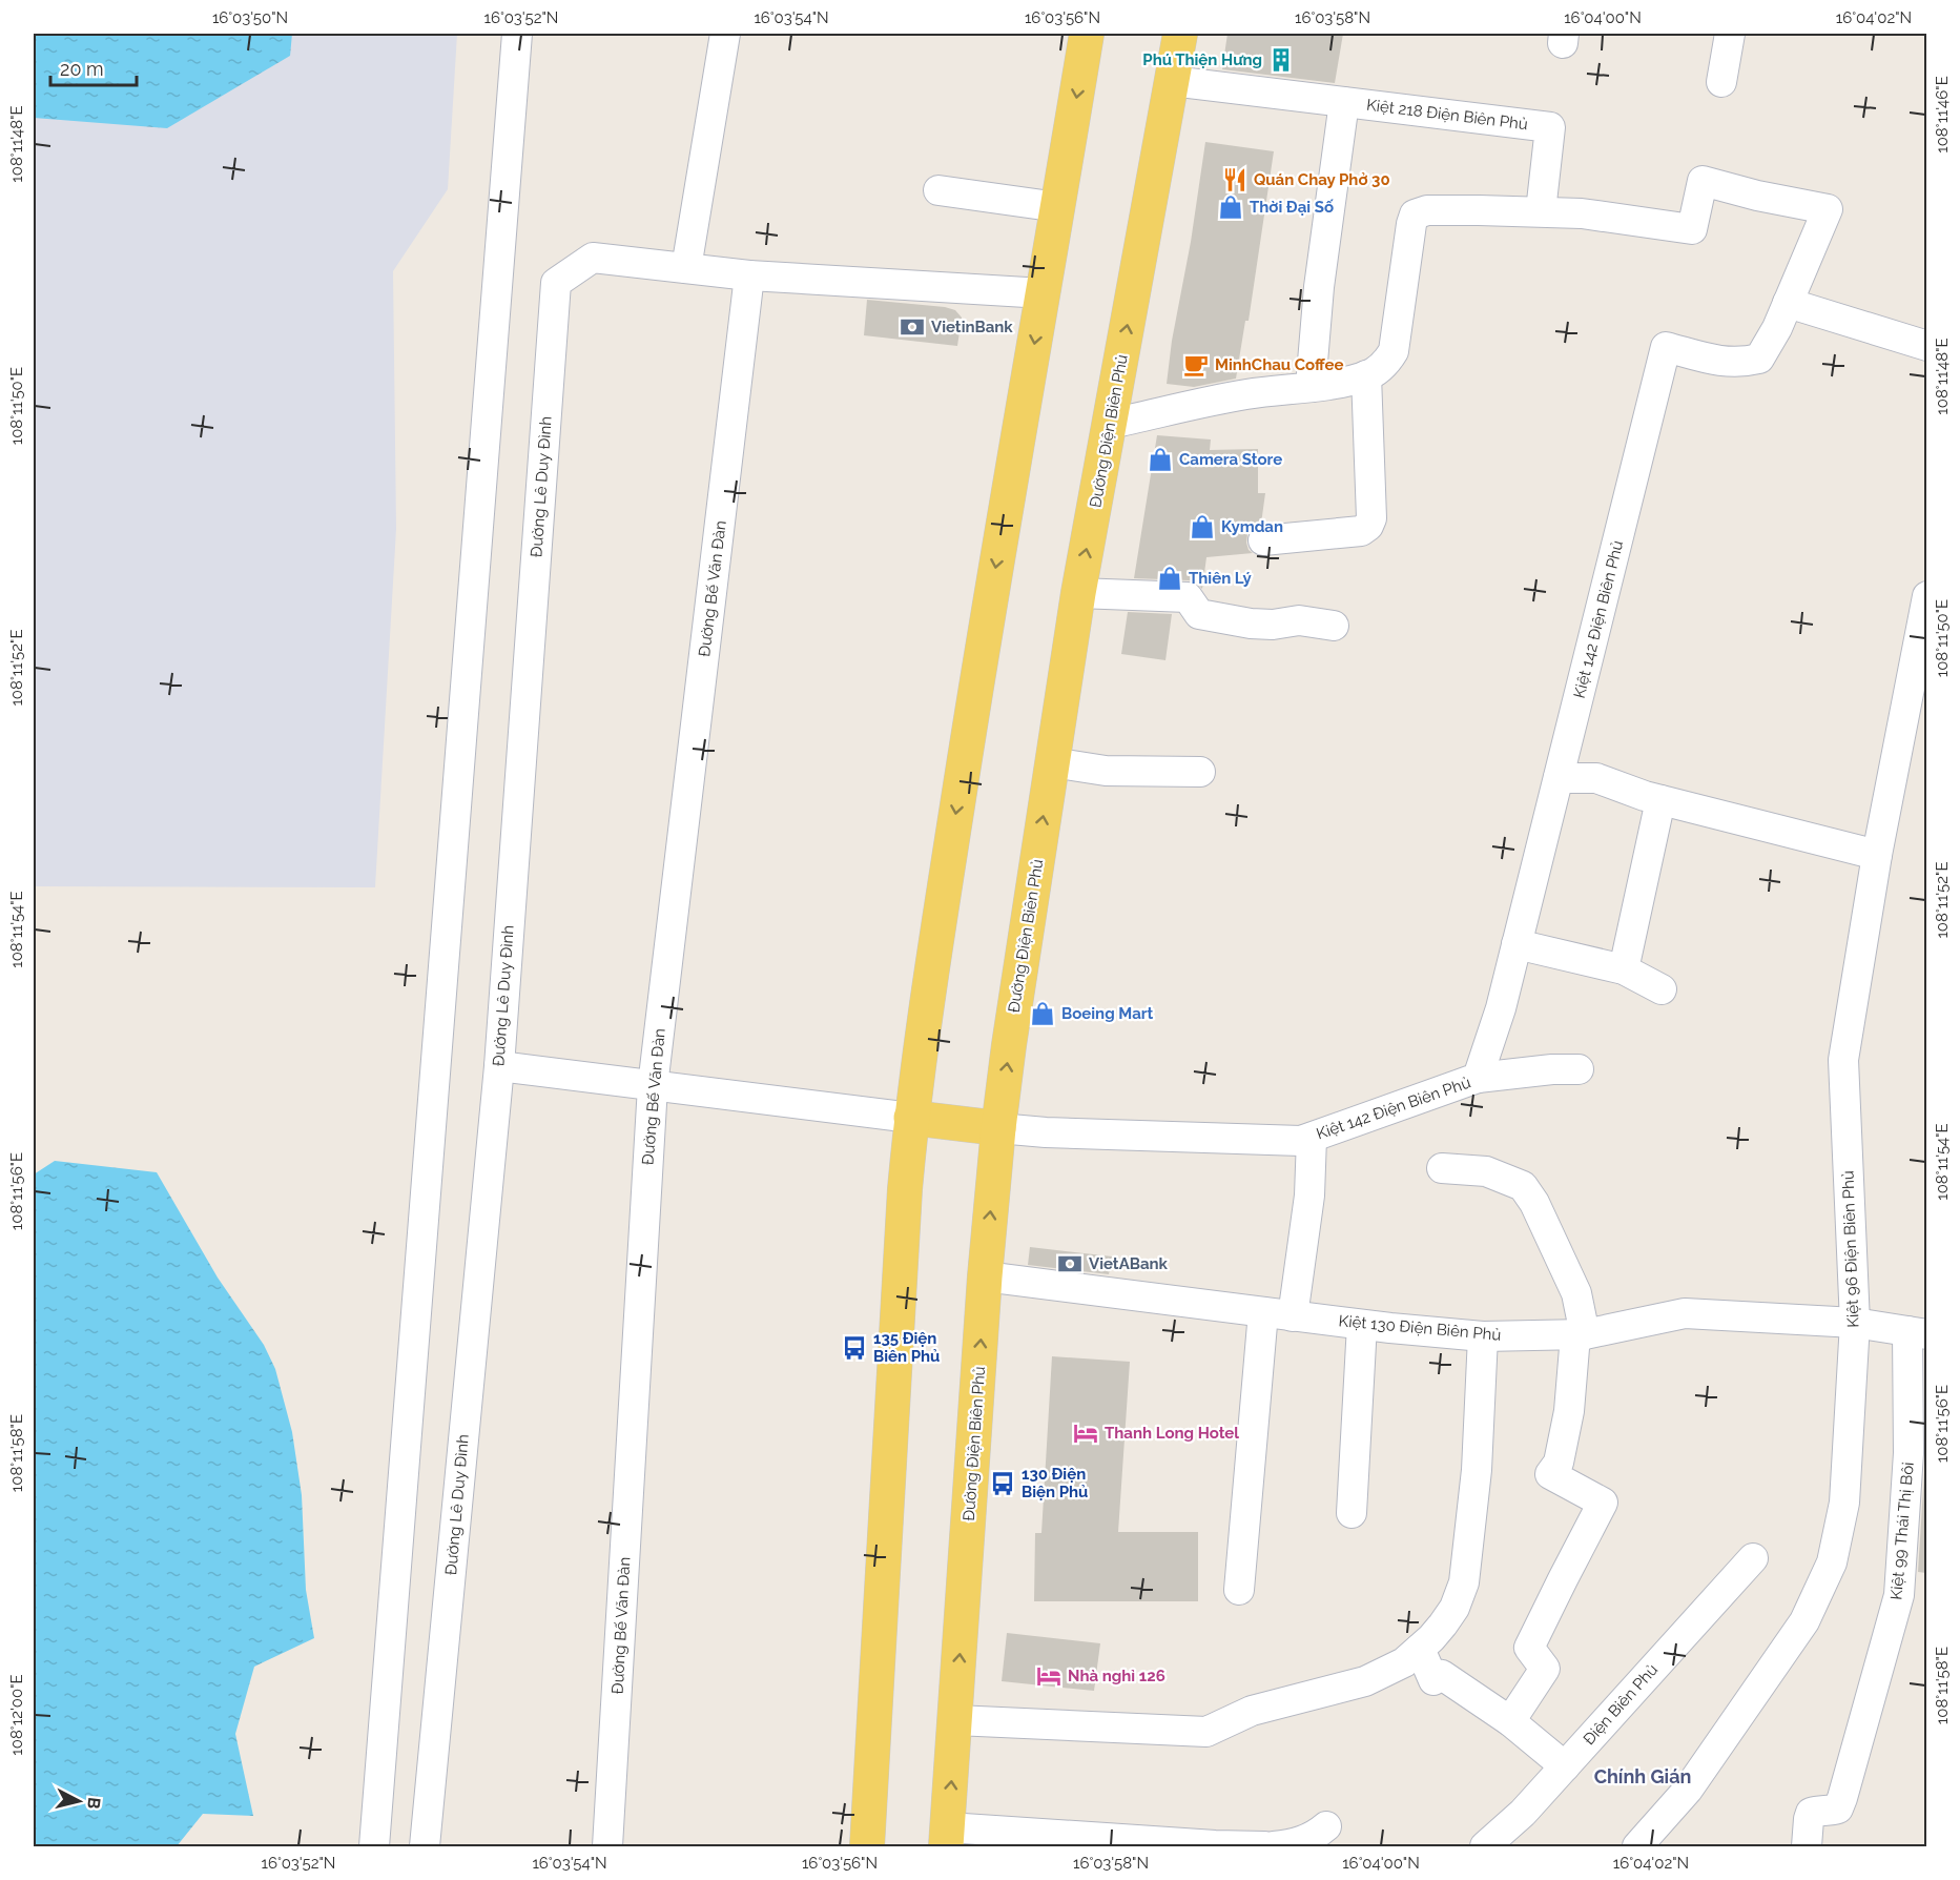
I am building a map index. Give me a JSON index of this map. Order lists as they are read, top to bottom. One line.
{"streets":{"main road":["Đường Điện Biên Phủ"],"street":["Kiệt 218 Điện Biên Phủ","Đường Lê Duy Đình","Đường Bế Văn Đàn","Kiệt 142 Điện Biên Phủ","Kiệt 96 Điện Biên Phủ","Kiệt 130 Điện Biên Phủ","Kiệt 99 Thái Thị Bôi","Điện Biên Phủ"]},"crossings":[["Kiệt 218 Điện Biên Phủ","Đường Điện Biên Phủ"],["Đường Điện Biên Phủ","Kiệt 142 Điện Biên Phủ"],["Đường Điện Biên Phủ","Kiệt 130 Điện Biên Phủ"],["Kiệt 96 Điện Biên Phủ","Kiệt 130 Điện Biên Phủ"],["Kiệt 96 Điện Biên Phủ","Kiệt 99 Thái Thị Bôi"],["Kiệt 130 Điện Biên Phủ","Kiệt 99 Thái Thị Bôi"]],"districts":["Chính Gián"],"places":{"building":["Phú Thiện Hưng"],"restaurant":["Quán Chay Phở 30"],"shop":["Thời Đại Số","Camera Store","Kymdan","Thiên Lý","Boeing Mart"],"bank":["VietinBank","VietABank"],"cafe":["MinhChau Coffee"],"bus stop":["135 Điện Biên Phủ","130 Điện Biện Phủ"],"hotel":["Thanh Long Hotel","Nhà nghỉ 126"]},"scale_bar":"20 m","north":"right","coordinates":["16°03'50\"N","16°03'52\"N","16°03'54\"N","16°03'56\"N","16°03'58\"N","16°04'00\"N","16°04'02\"N","108°11'46\"E","108°11'48\"E","108°11'50\"E","108°11'52\"E","108°11'54\"E","108°11'56\"E","108°11'58\"E","108°12'00\"E"]}
